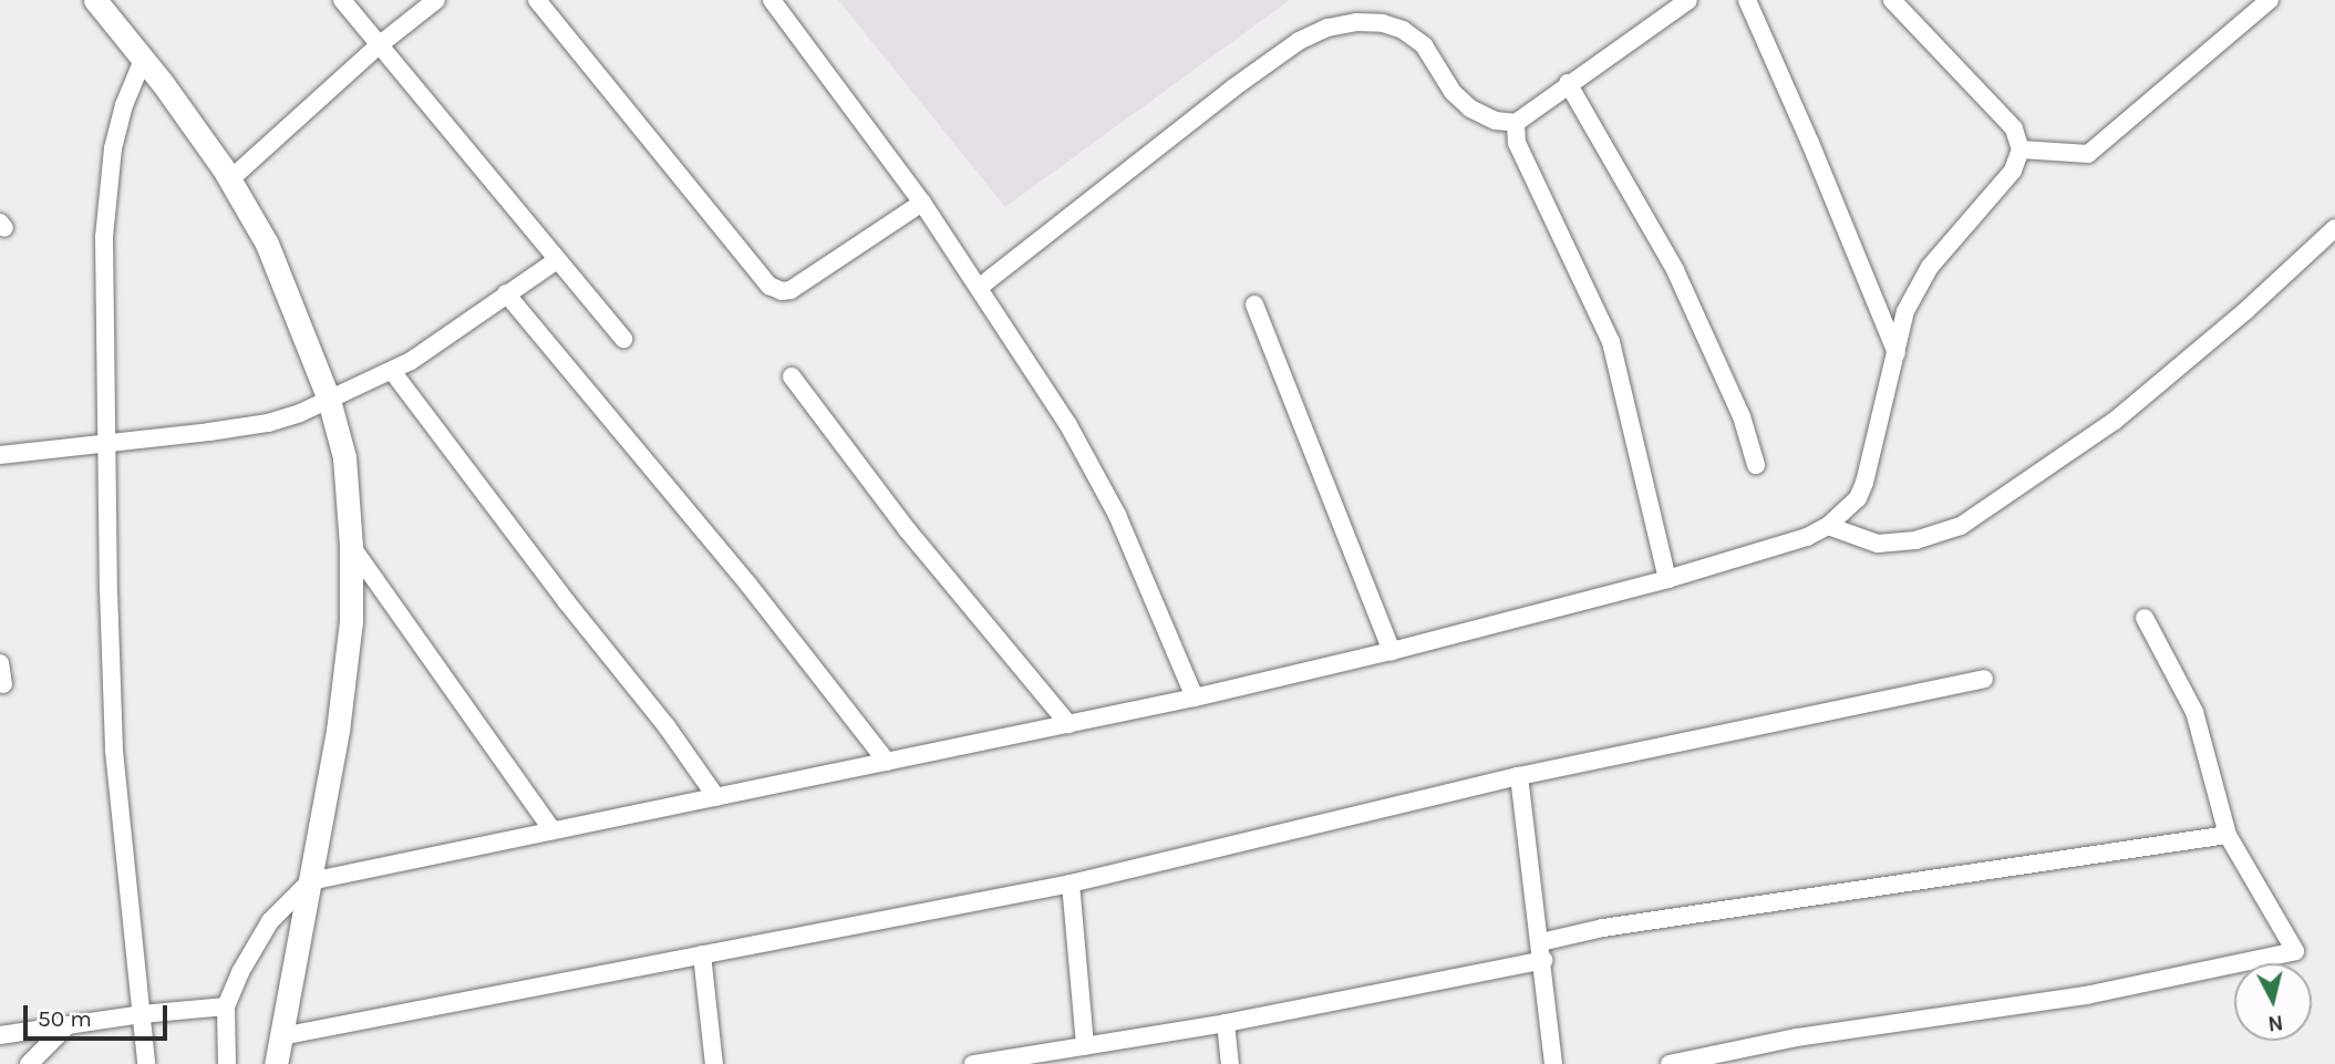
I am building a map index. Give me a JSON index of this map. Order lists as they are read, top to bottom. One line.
{"scale_bar":"50 m","north":"bottom"}
